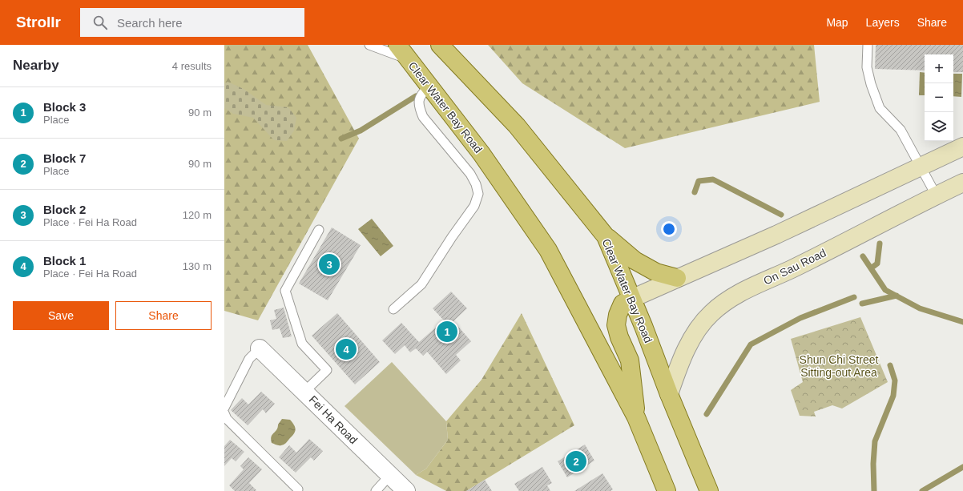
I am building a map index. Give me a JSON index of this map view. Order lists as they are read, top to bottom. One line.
{"streets":{"main road":["Clear Water Bay Road","On Sau Road"],"street":["Fei Ha Road"]},"crossings":[["Clear Water Bay Road","On Sau Road"]],"parks":["Shun Chi Street Sitting-out Area"],"page":{"header":"Strollr","search":"Search here","nav":["Map","Layers","Share"],"heading":["Nearby","4 results"],"map_buttons":["+","−"],"list":[{"mark":"1","name":"Block 3","note":"Place","value":"90 m"},{"mark":"2","name":"Block 7","note":"Place","value":"90 m"},{"mark":"3","name":"Block 2","note":"Place · Fei Ha Road","value":"120 m"},{"mark":"4","name":"Block 1","note":"Place · Fei Ha Road","value":"130 m"}],"pins":["3","1","4","2"],"buttons":["Save","Share"]}}
